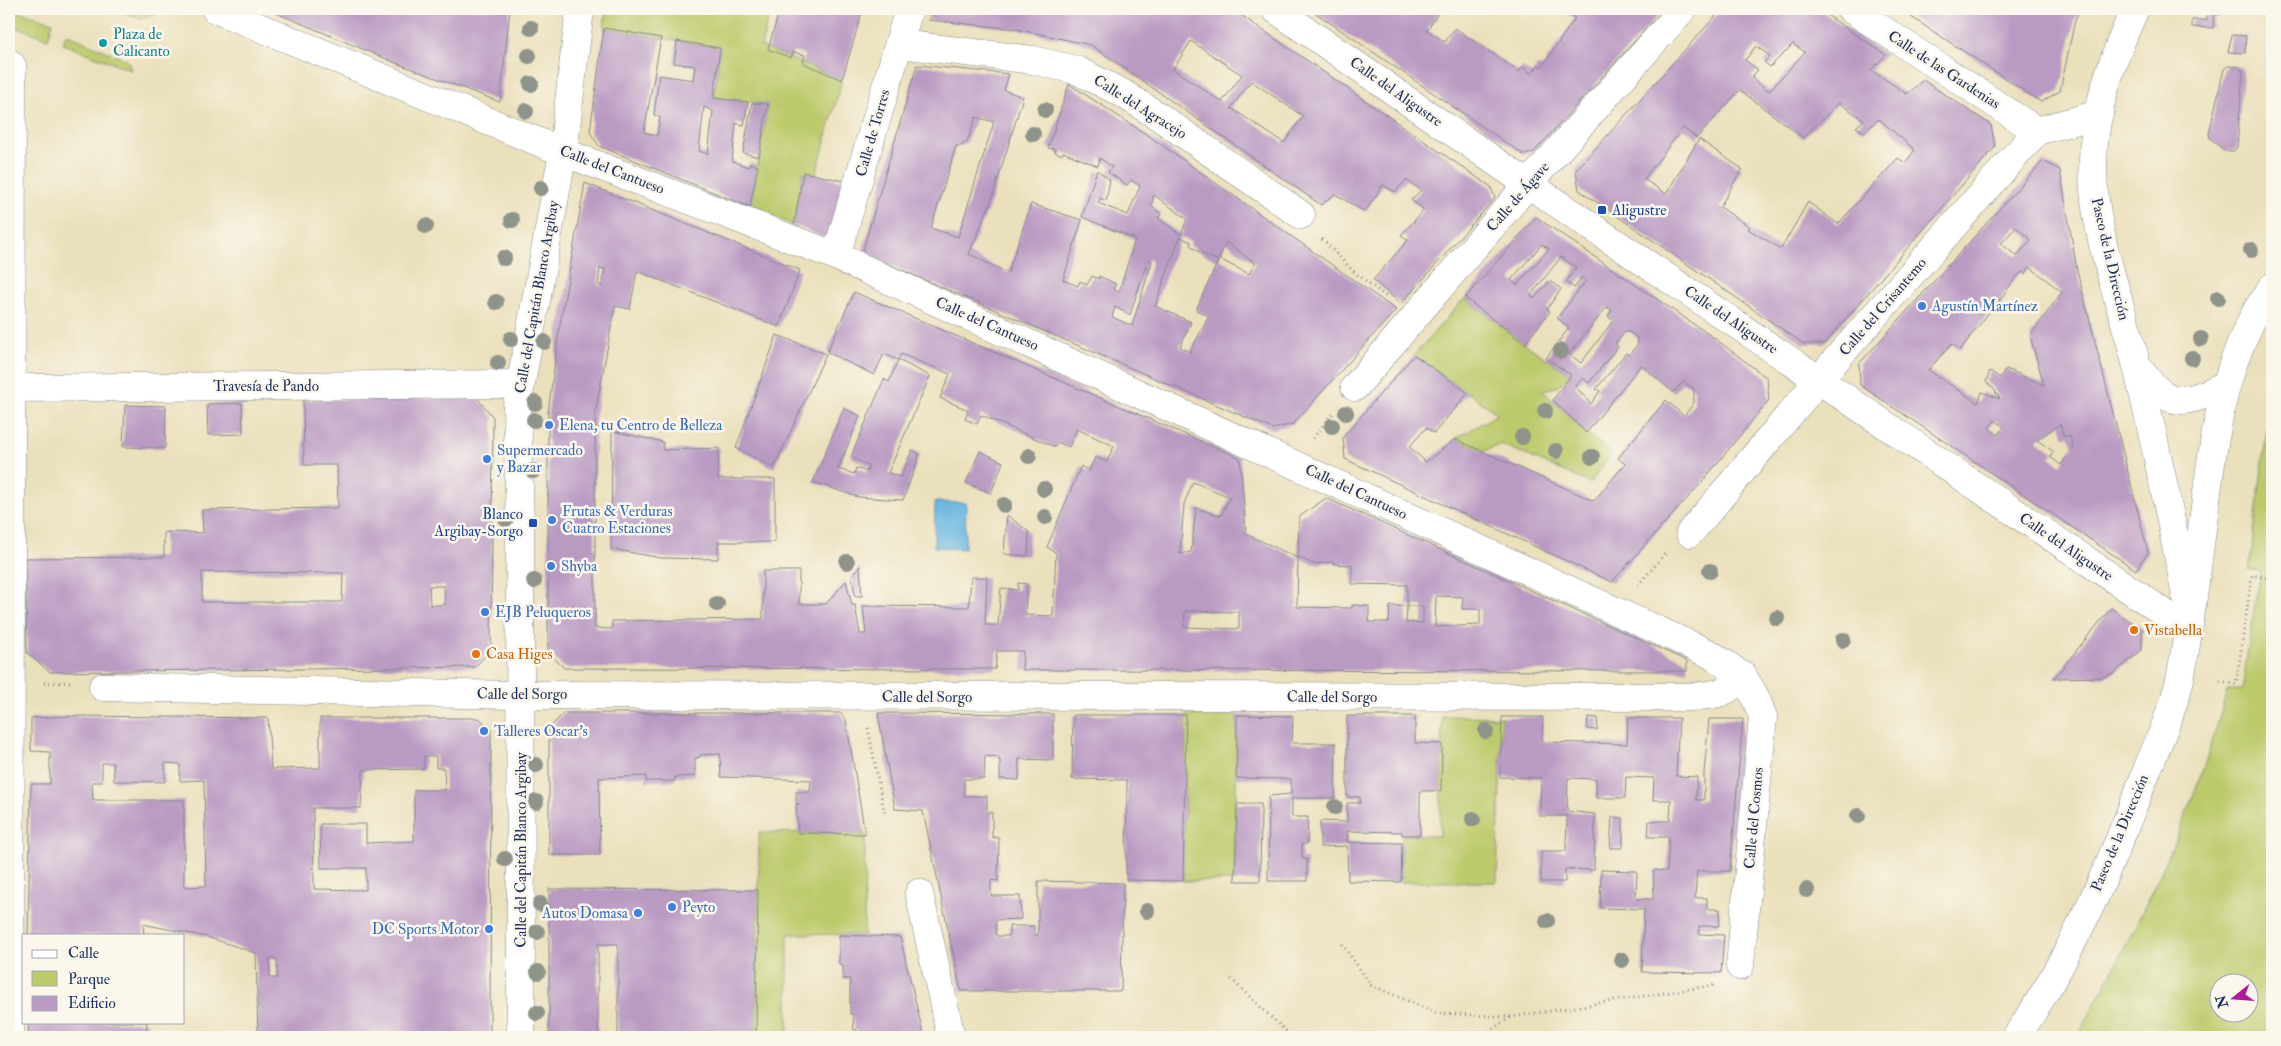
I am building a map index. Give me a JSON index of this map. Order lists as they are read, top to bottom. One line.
{"streets":{"street":["Calle de las Gardenias","Calle del Aligustre","Calle del Agracejo","Calle de Torres","Calle del Cantueso","Calle de Ágave","Paseo de la Dirección","Calle del Capitán Blanco Argibay","Calle del Crisantemo","Travesía de Pando","Calle del Sorgo","Calle del Cosmos"]},"crossings":[["Calle de las Gardenias","Calle del Crisantemo"],["Calle del Aligustre","Calle de Ágave"],["Calle del Aligustre","Paseo de la Dirección"],["Calle del Aligustre","Calle del Crisantemo"],["Calle del Agracejo","Calle de Torres"],["Calle de Torres","Calle del Cantueso"],["Calle del Cantueso","Calle del Capitán Blanco Argibay"],["Calle del Cantueso","Calle del Sorgo"],["Calle del Cantueso","Calle del Cosmos"],["Calle del Capitán Blanco Argibay","Travesía de Pando"],["Calle del Capitán Blanco Argibay","Calle del Sorgo"],["Calle del Sorgo","Calle del Cosmos"]],"places":{"other":["Plaza de Calicanto","Agustín Martínez","Elena, tu Centro de Belleza","Supermercado y Bazar","Frutas & Verduras Cuatro Estaciones","Shyba","EJB Peluqueros","Vistabella","Casa Higes","Talleres Oscar's","Peyto","Autos Domasa","DC Sports Motor"],"transit":["Aligustre","Blanco Argibay-Sorgo"]},"legend":["Calle","Parque","Edificio"],"north":"left"}
